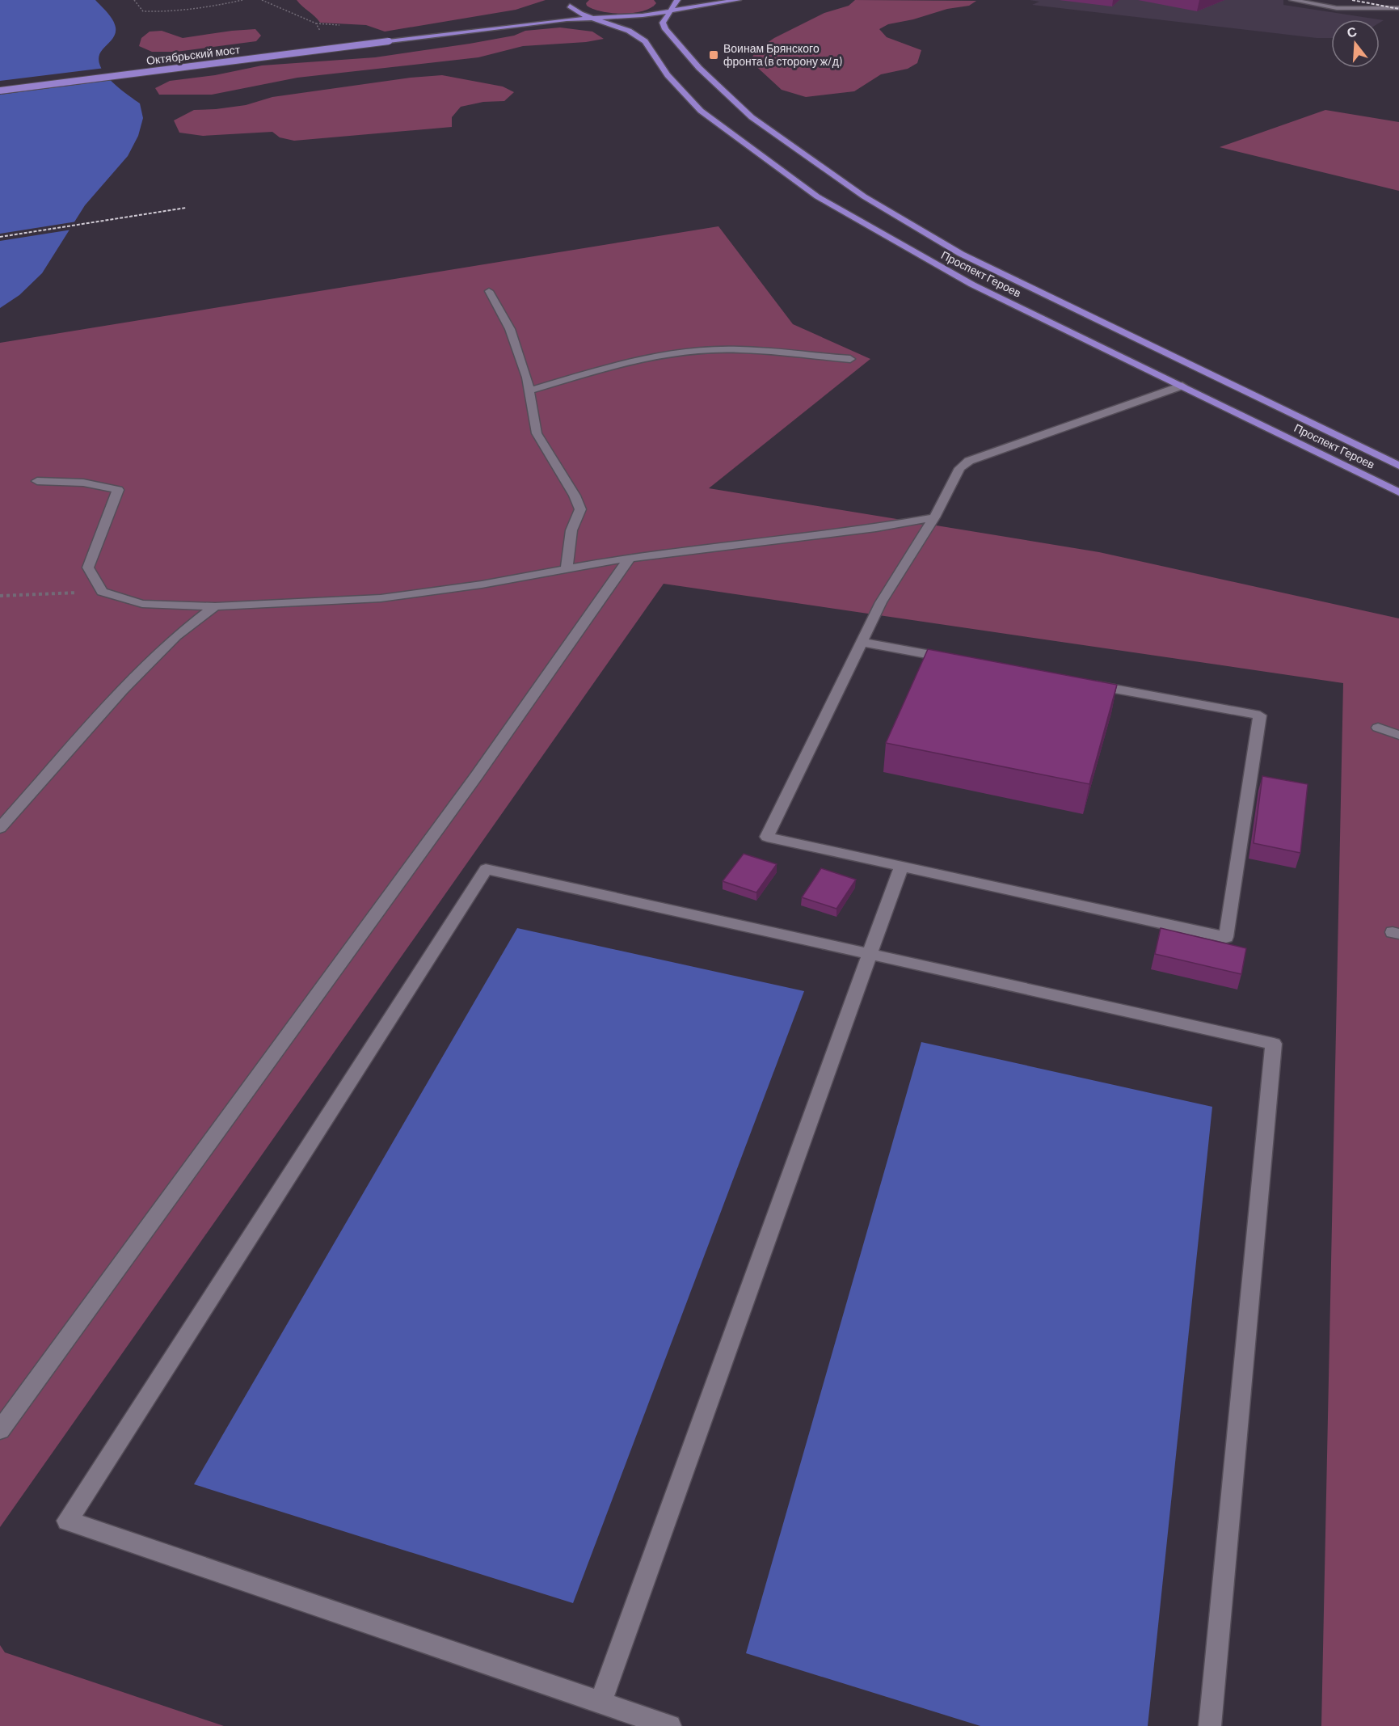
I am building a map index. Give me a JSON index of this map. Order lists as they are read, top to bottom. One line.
{"streets":{"main road":["Октябрьский мост","Проспект Героев"]},"places":{"transit":["Воинам Брянского фронта (в сторону ж/д)"]},"north":"top"}
